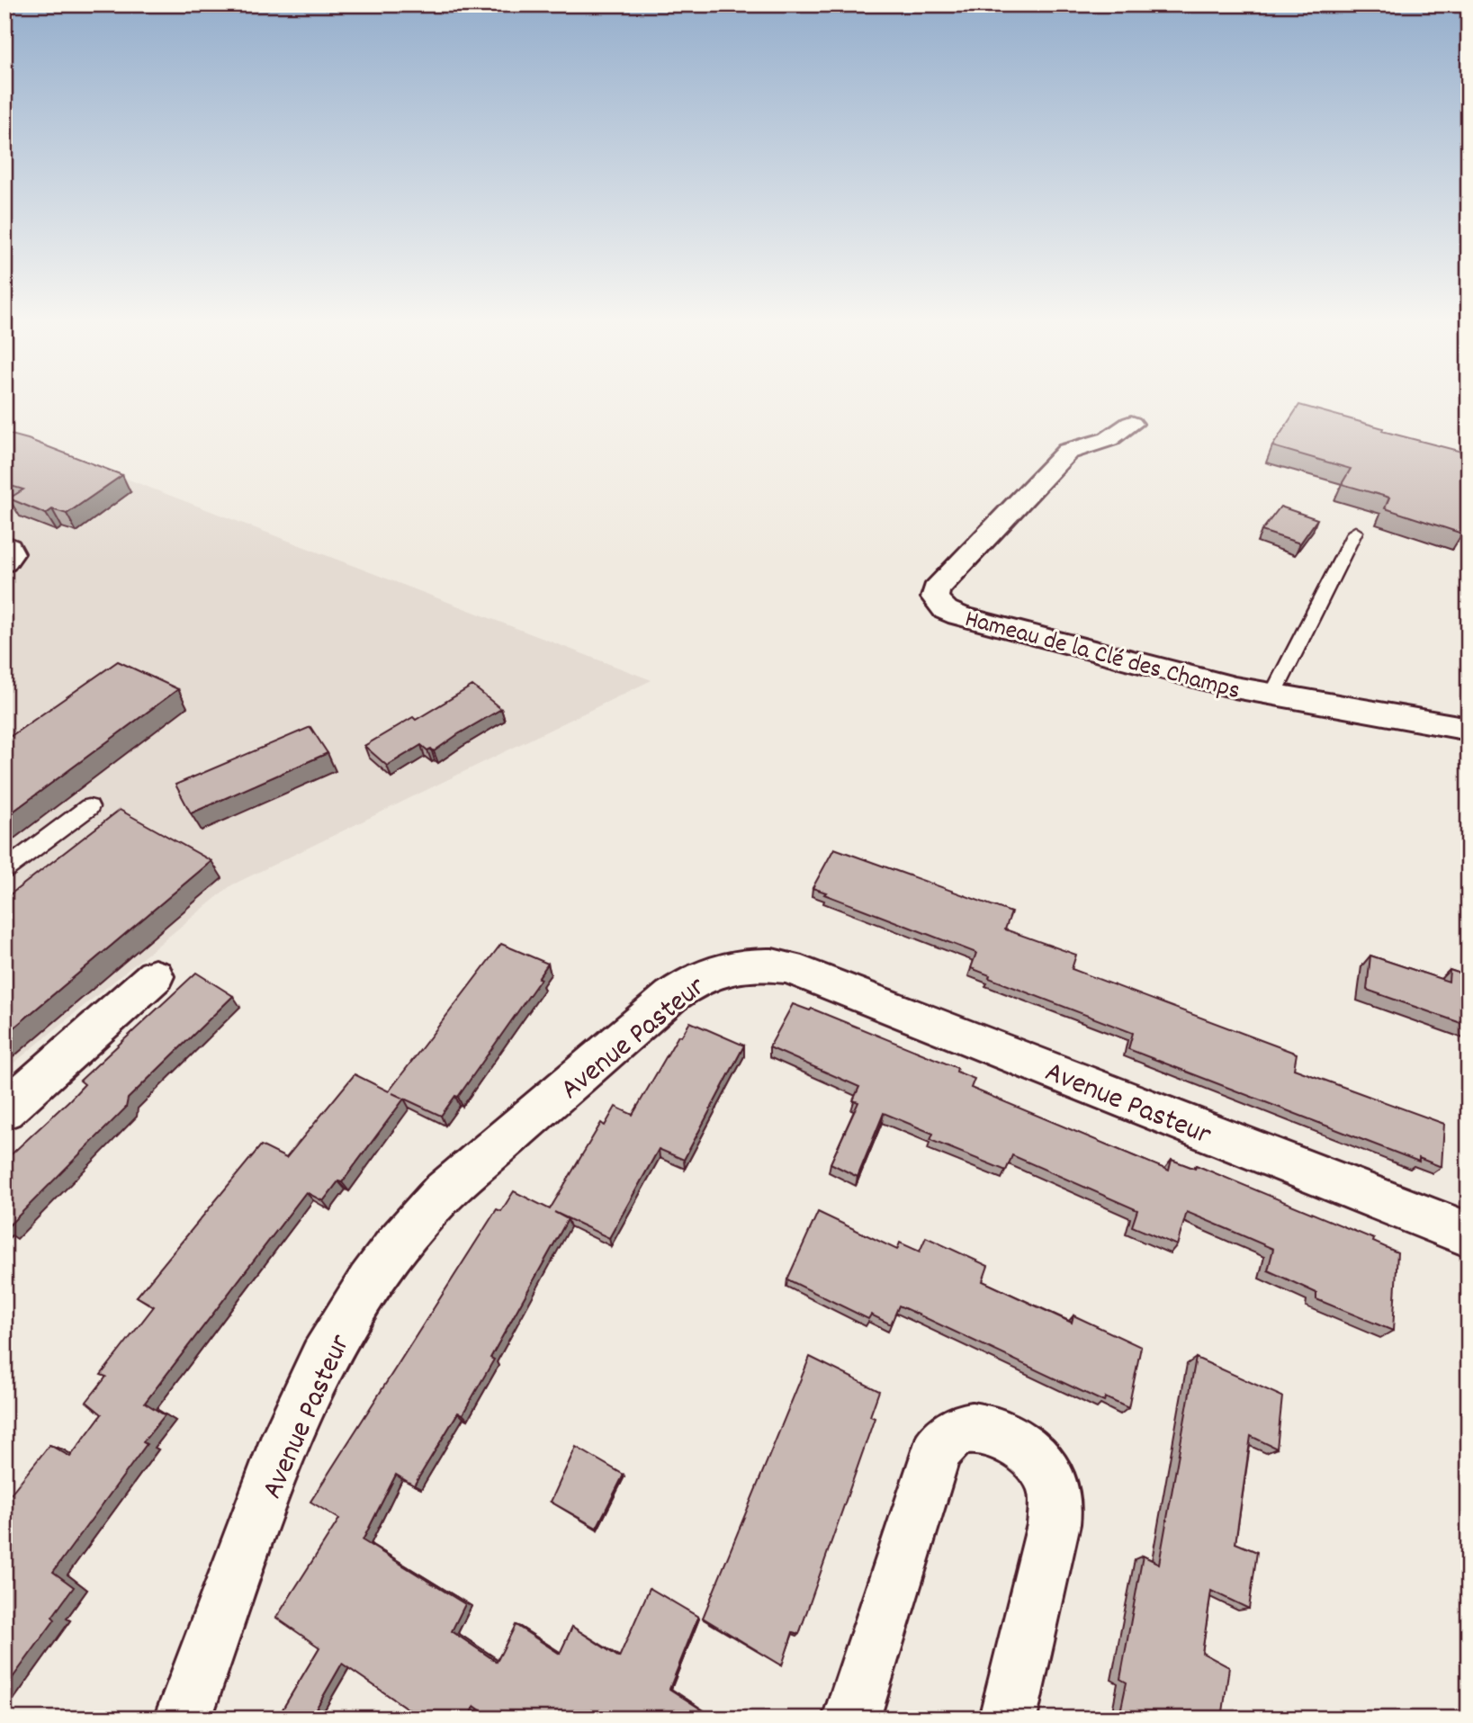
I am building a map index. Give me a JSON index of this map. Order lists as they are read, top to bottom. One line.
{"streets":{"street":["Hameau de la Clé des Champs","Avenue Pasteur"]}}
